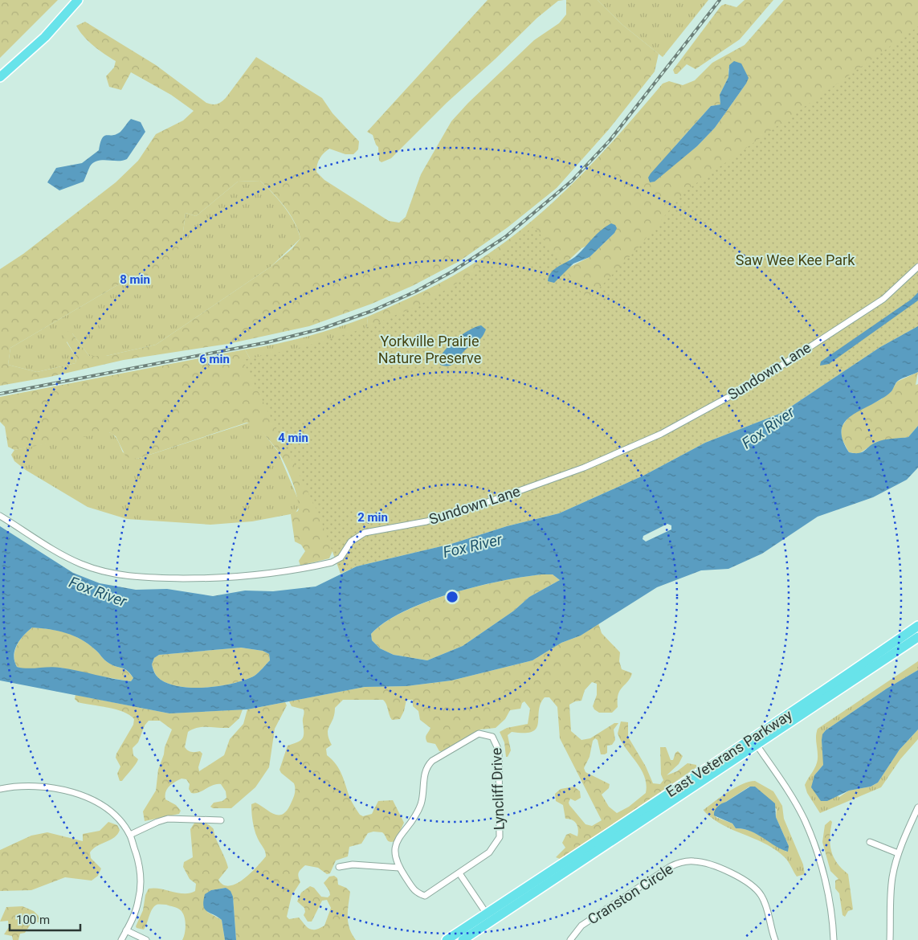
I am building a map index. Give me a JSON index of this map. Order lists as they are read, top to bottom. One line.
{"streets":{"main road":["East Veterans Parkway"],"street":["Sundown Lane","Lyncliff Drive","Cranston Circle"]},"water":["Fox River"],"parks":["Saw Wee Kee Park","Yorkville Prairie Nature Preserve"],"scale_bar":"100 m","rings":["8 min","6 min","4 min","2 min"]}
